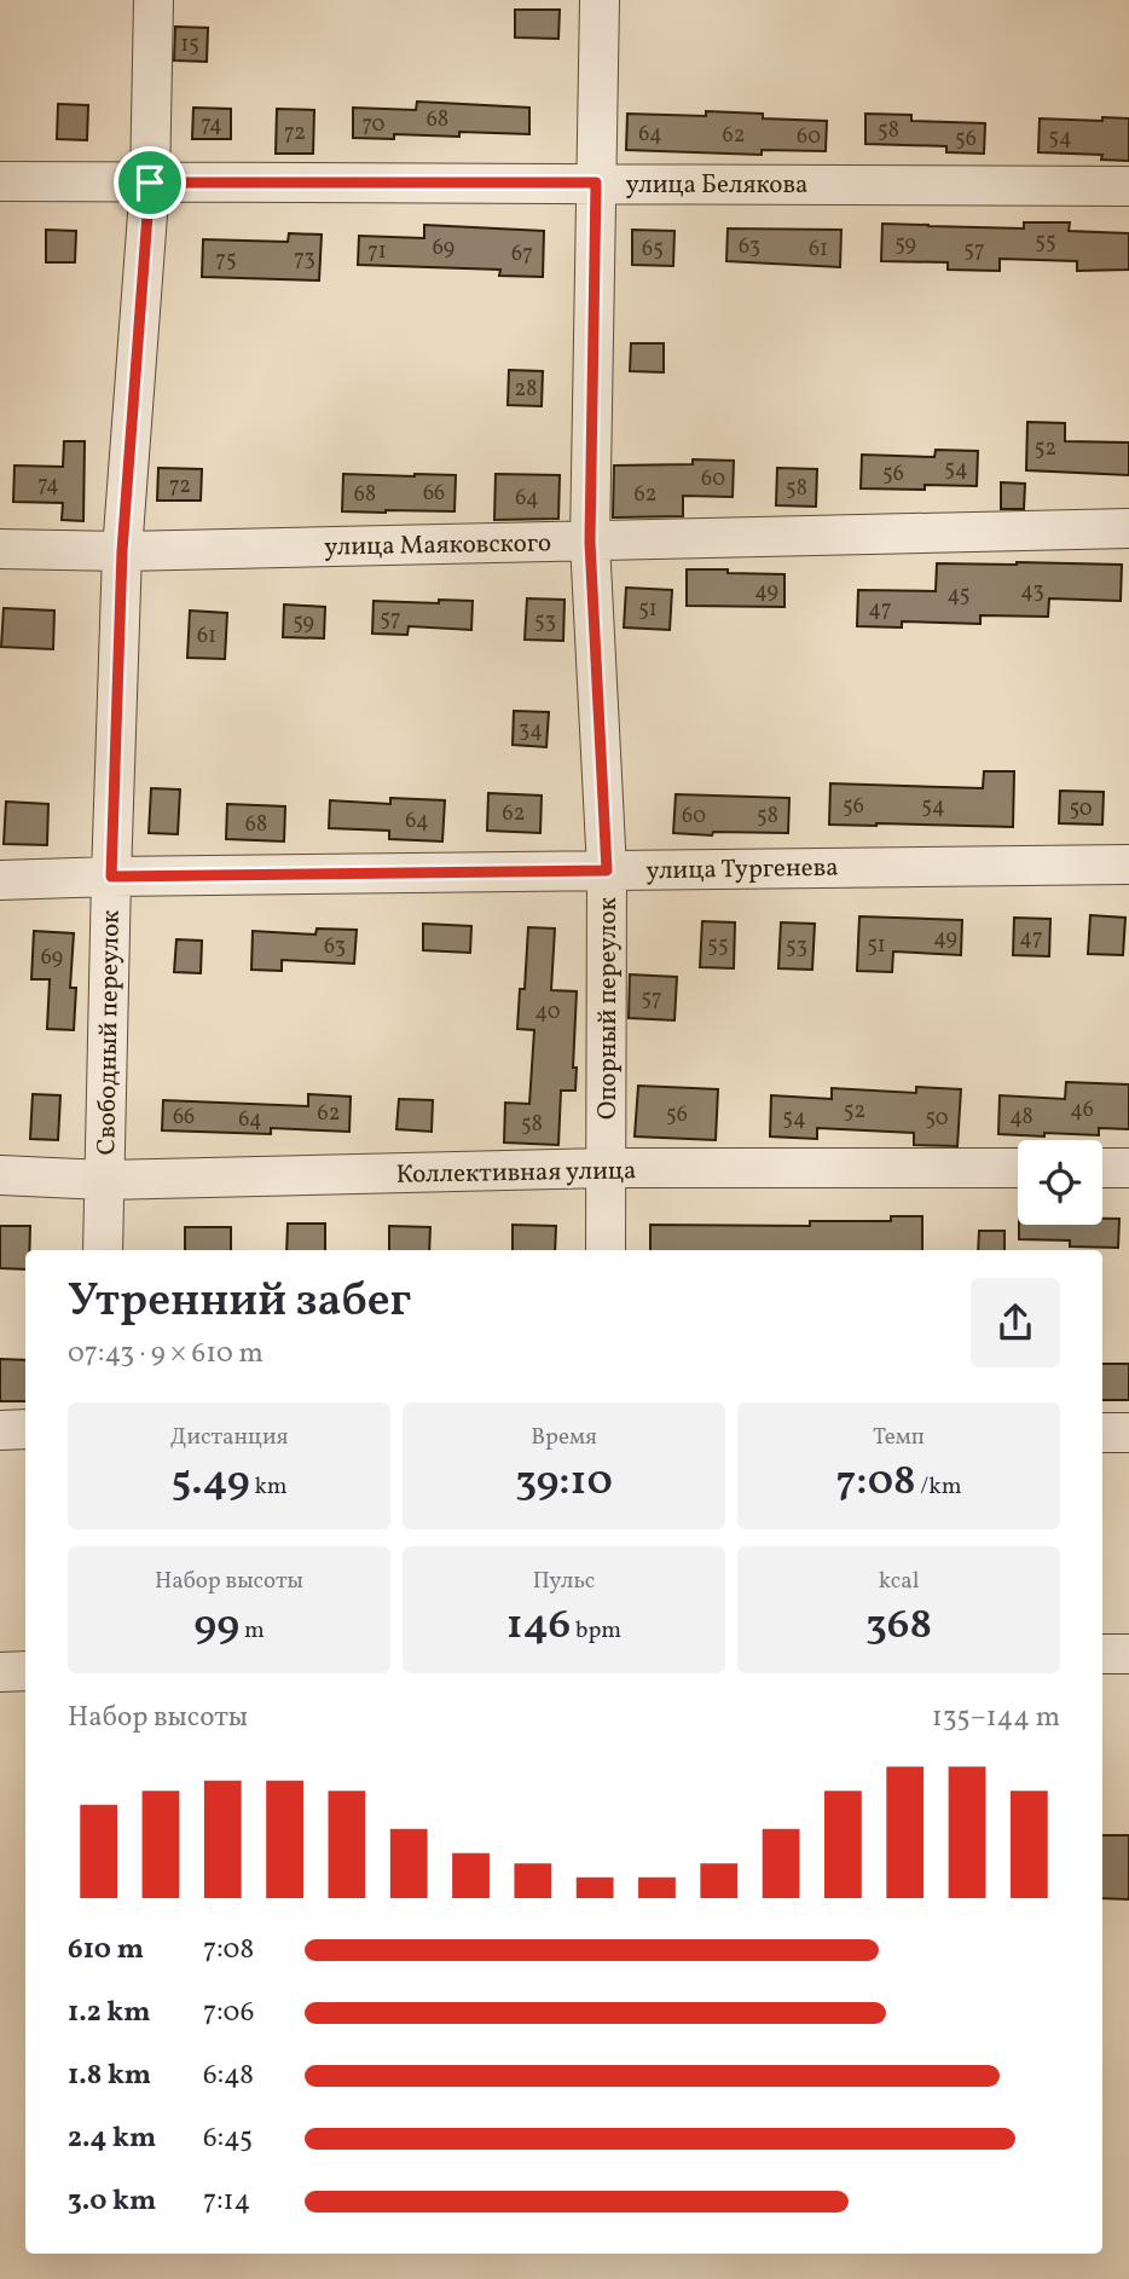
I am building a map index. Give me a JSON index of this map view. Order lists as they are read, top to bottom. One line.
{"streets":{"street":["улица Белякова","улица Маяковского","улица Тургенева","Опорный переулок","Свободный переулок","Коллективная улица"]},"crossings":[["улица Белякова","Опорный переулок"],["улица Белякова","Свободный переулок"],["улица Маяковского","Опорный переулок"],["улица Маяковского","Свободный переулок"],["улица Тургенева","Опорный переулок"],["улица Тургенева","Свободный переулок"],["Опорный переулок","Коллективная улица"],["Свободный переулок","Коллективная улица"]],"house_numbers":["15","68","74","70","58","72","64","62","60","54","56","55","59","63","69","65","61","57","71","67","73","75","28","52","54","56","60","74","72","58","66","68","62","64","49","43","45","51","47","57","53","59","61","34","56","54","50","62","60","58","64","68","49","47","55","51","63","53","69","57","40","46","52","62","56","66","48","54","50","64","58"],"page":{"heading":["Утренний забег","07:43 · 9 × 610 m"],"stats":[["Дистанция","5.49 km"],["Время","39:10"],["Темп","7:08 /km"],["Набор высоты","99 m"],["Пульс","146 bpm"],["kcal","368"]],"chart":["Набор высоты","135–144 m"],"list":[{"name":"610 m","note":"7:08"},{"name":"1.2 km","note":"7:06"},{"name":"1.8 km","note":"6:48"},{"name":"2.4 km","note":"6:45"},{"name":"3.0 km","note":"7:14"}]}}
